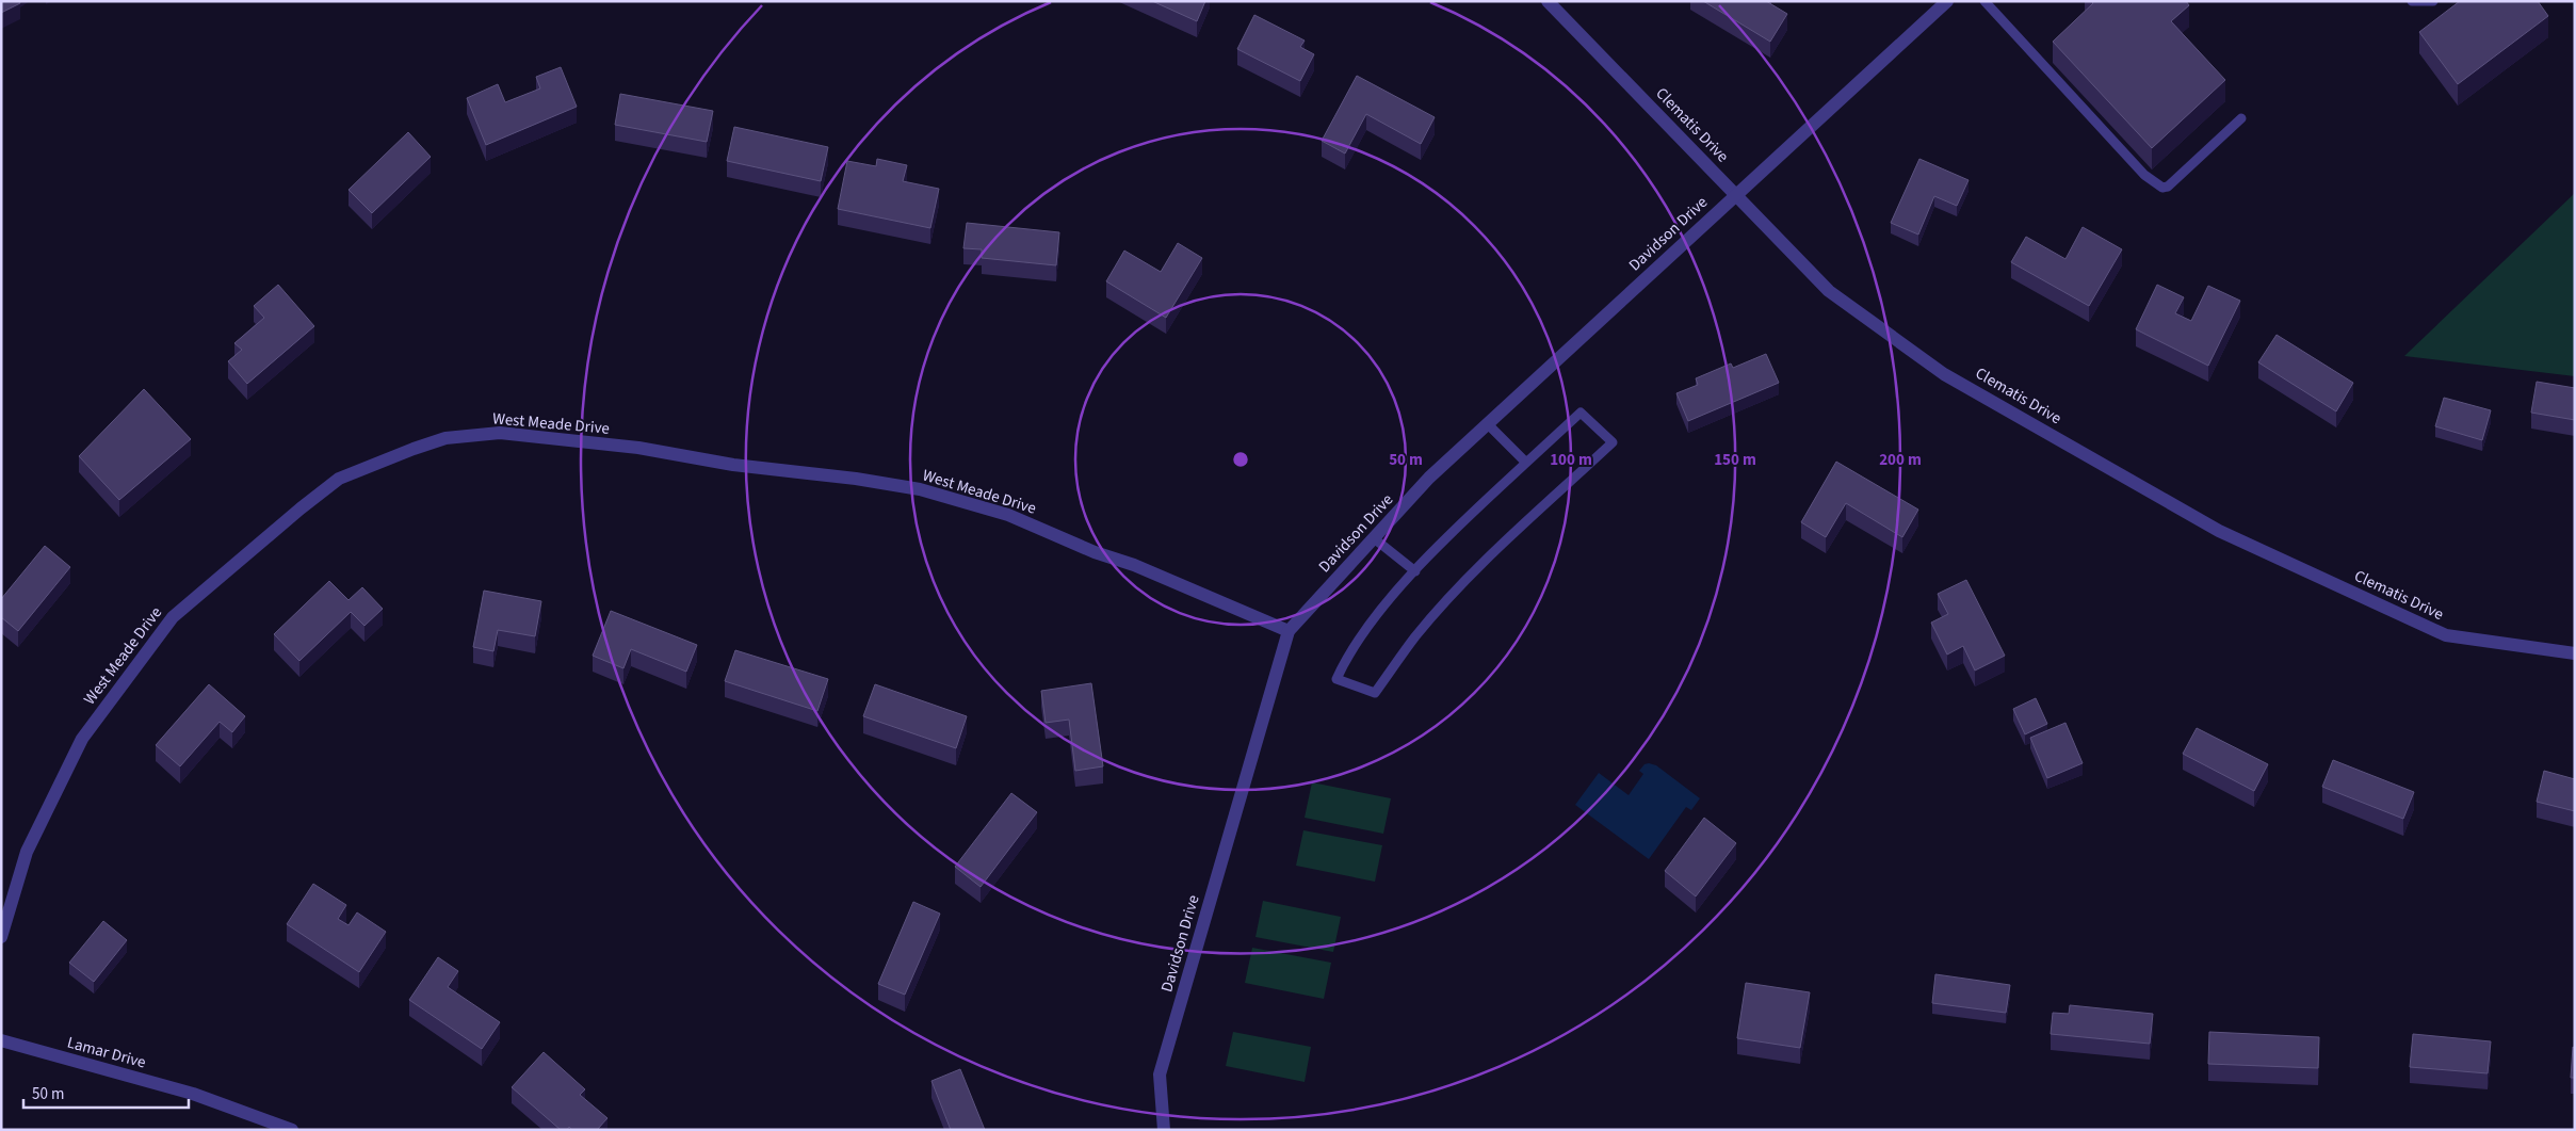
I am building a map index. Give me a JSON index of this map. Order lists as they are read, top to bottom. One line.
{"streets":{"street":["Clematis Drive","Davidson Drive","West Meade Drive","Lamar Drive"]},"crossings":[["Clematis Drive","Davidson Drive"],["Davidson Drive","West Meade Drive"]],"scale_bar":"50 m","rings":["50 m","100 m","150 m","200 m"]}
